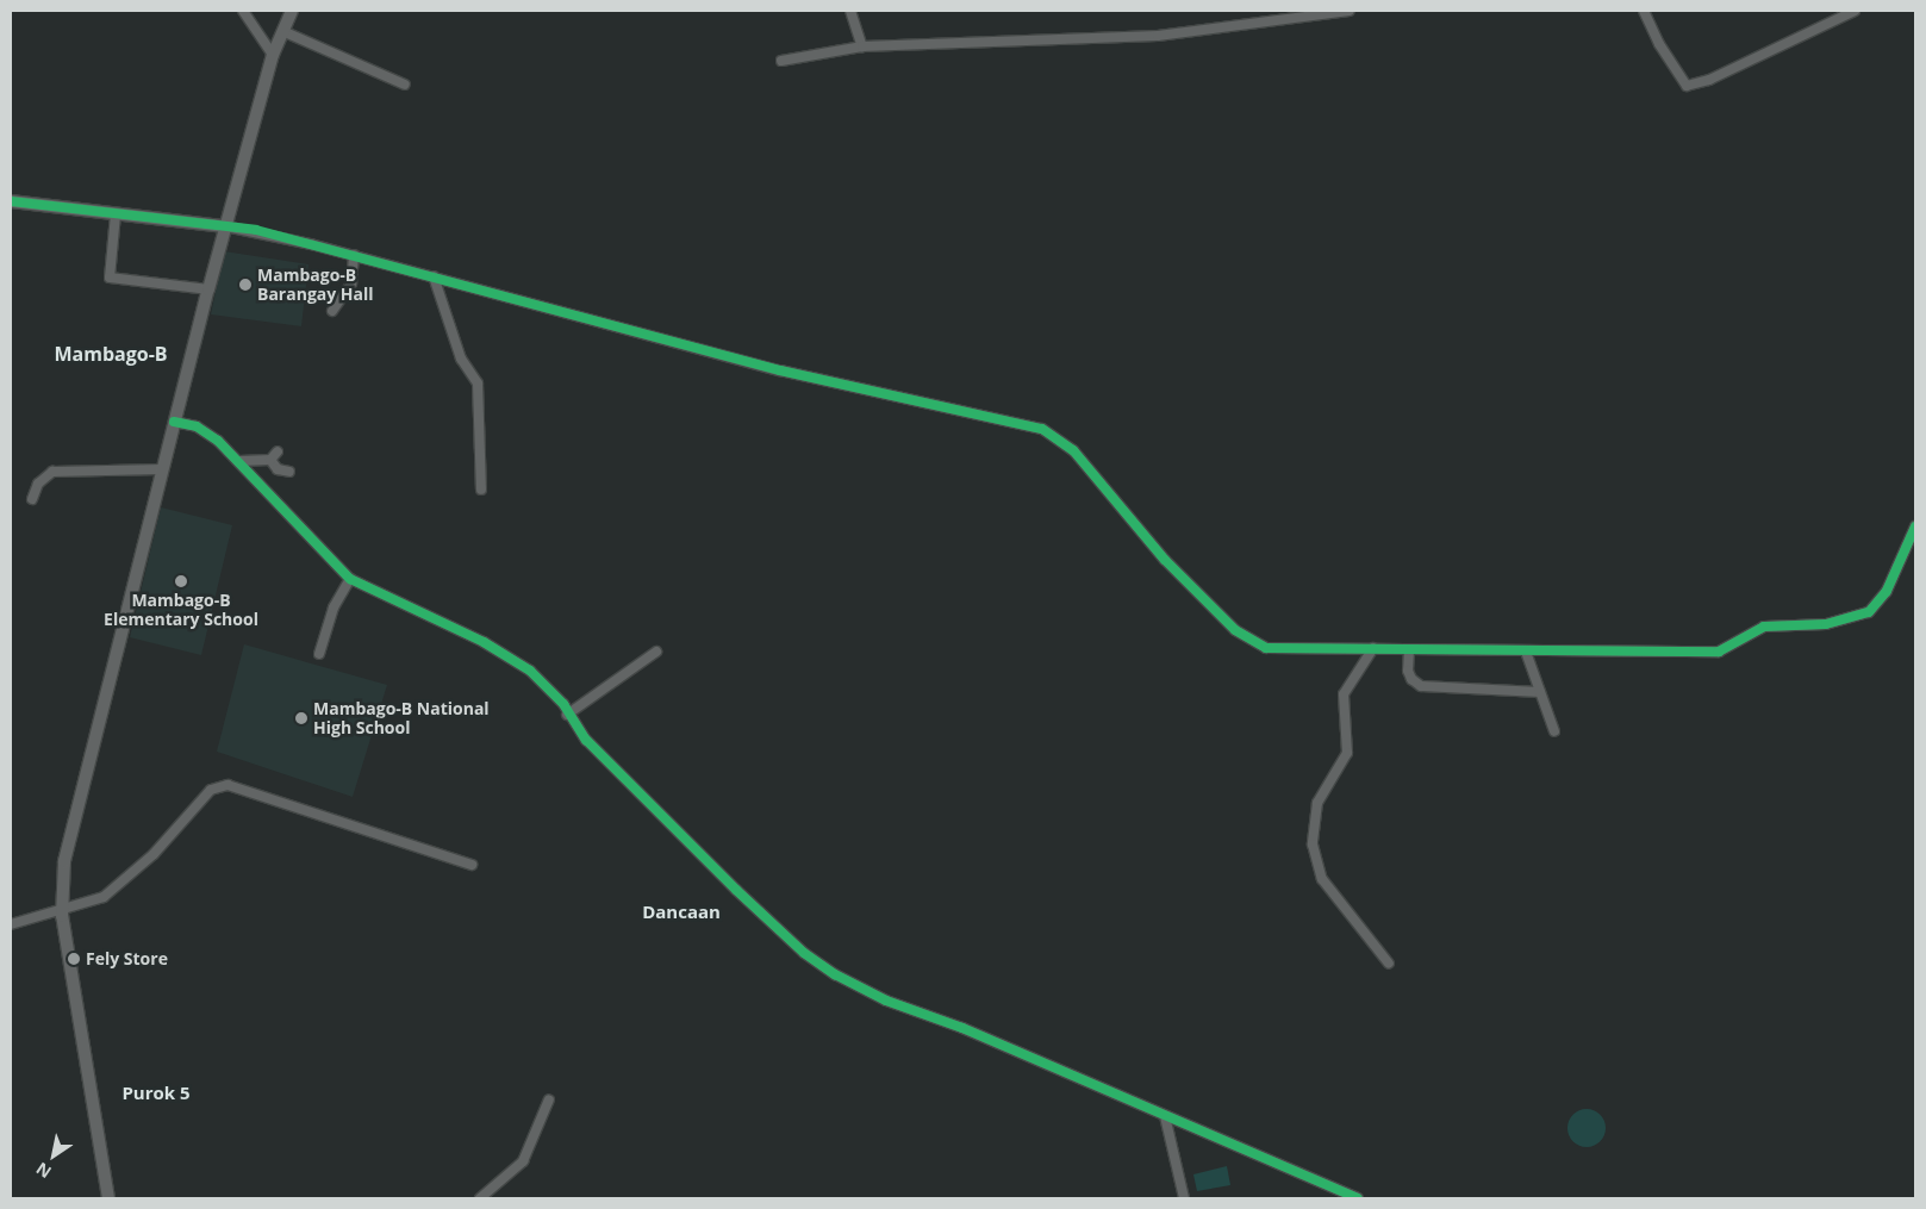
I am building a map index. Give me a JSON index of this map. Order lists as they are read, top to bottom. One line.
{"districts":["Mambago-B","Dancaan","Purok 5"],"places":["Mambago-B Barangay Hall","Mambago-B Elementary School","Mambago-B National High School","Fely Store"],"north":"bottom left"}
